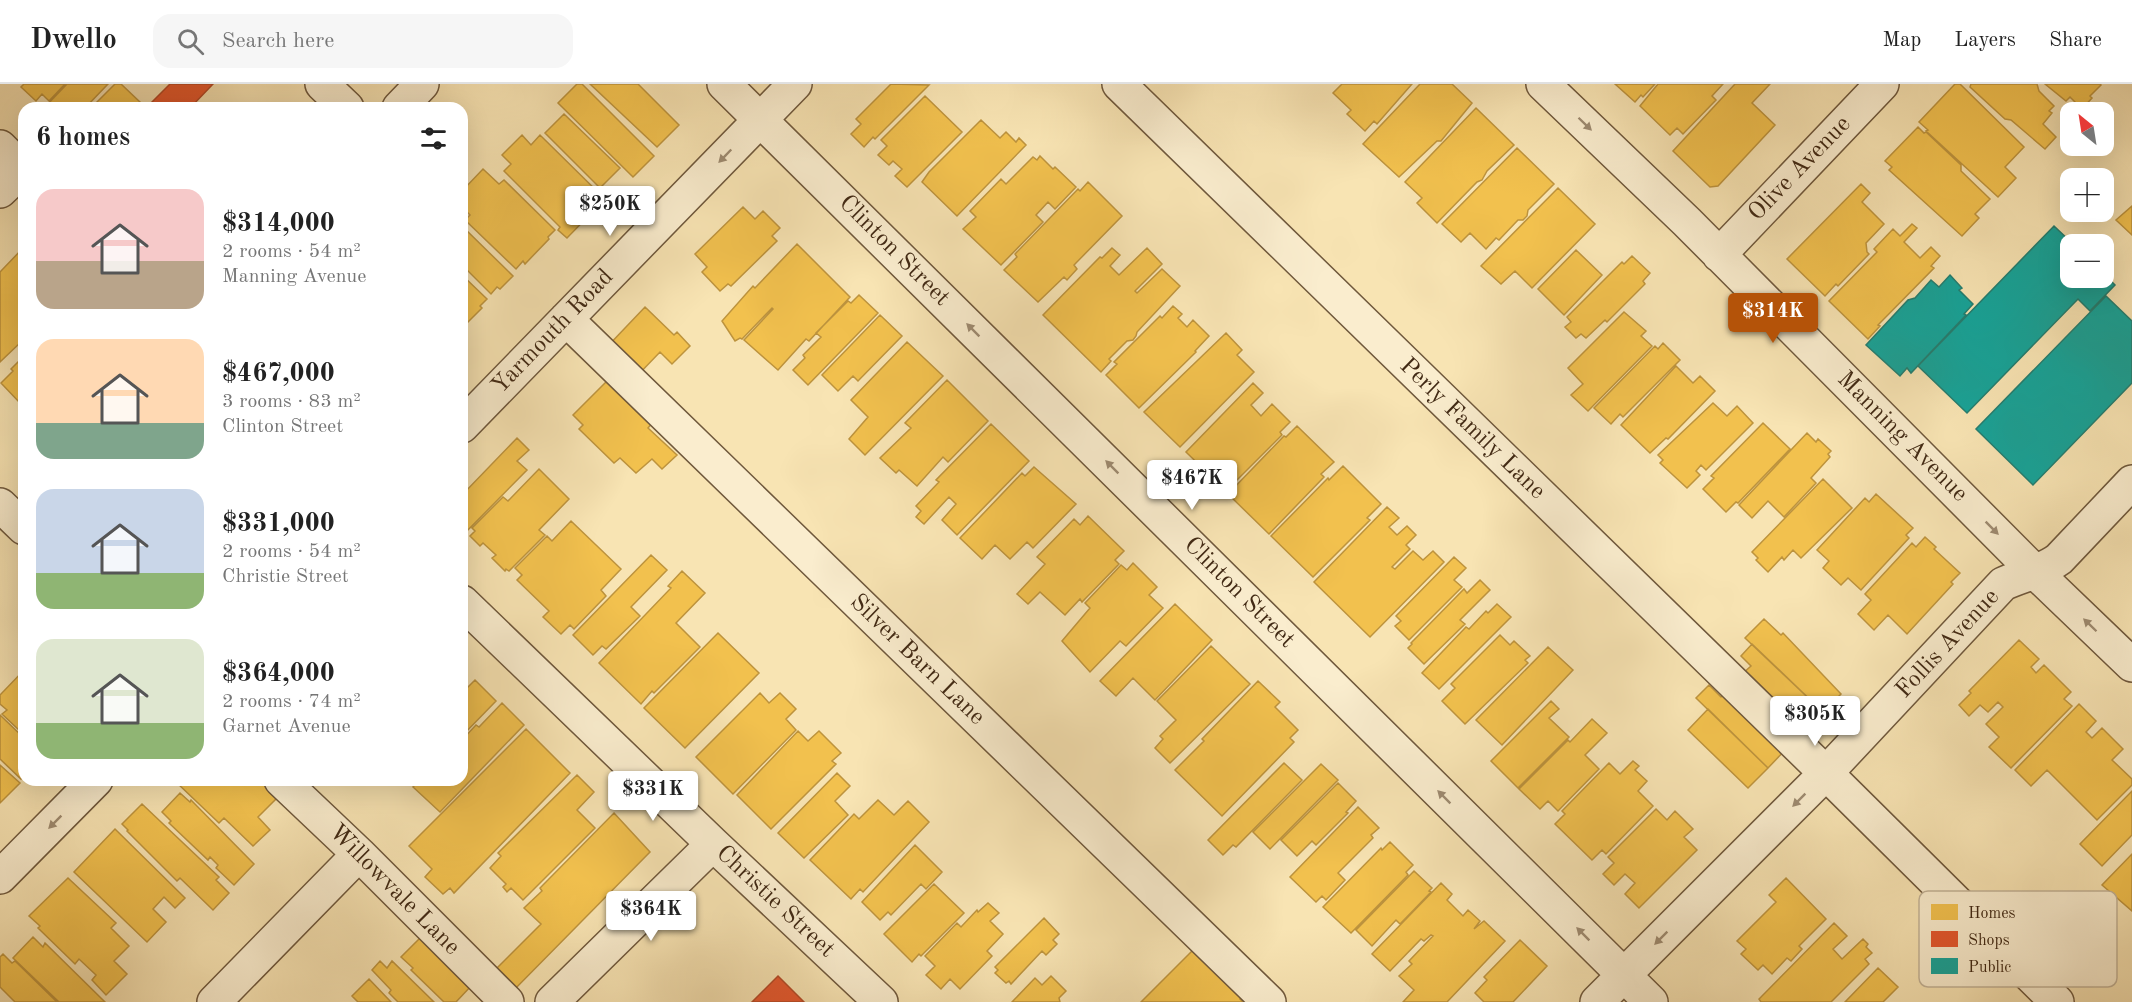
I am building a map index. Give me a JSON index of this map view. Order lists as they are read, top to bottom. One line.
{"streets":{"street":["Olive Avenue","Clinton Street","Yarmouth Road","Perly Family Lane","Manning Avenue","Follis Avenue","Silver Barn Lane","Willowvale Lane","Christie Street"]},"crossings":[["Olive Avenue","Manning Avenue"],["Clinton Street","Yarmouth Road"],["Clinton Street","Follis Avenue"],["Yarmouth Road","Silver Barn Lane"],["Perly Family Lane","Follis Avenue"],["Manning Avenue","Follis Avenue"]],"one_way":["Clinton Street","Yarmouth Road","Follis Avenue"],"legend":["Homes","Shops","Public"],"north":"top left","page":{"header":"Dwello","search":"Search here","nav":["Map","Layers","Share"],"map_buttons":["+","−"],"heading":"6 homes","list":[{"name":"$314,000","note":"2 rooms · 54 m² · Manning Avenue"},{"name":"$467,000","note":"3 rooms · 83 m² · Clinton Street"},{"name":"$331,000","note":"2 rooms · 54 m² · Christie Street"},{"name":"$364,000","note":"2 rooms · 74 m² · Garnet Avenue"}],"price":["$250K","$314K","$467K","$305K","$331K","$364K"]}}
